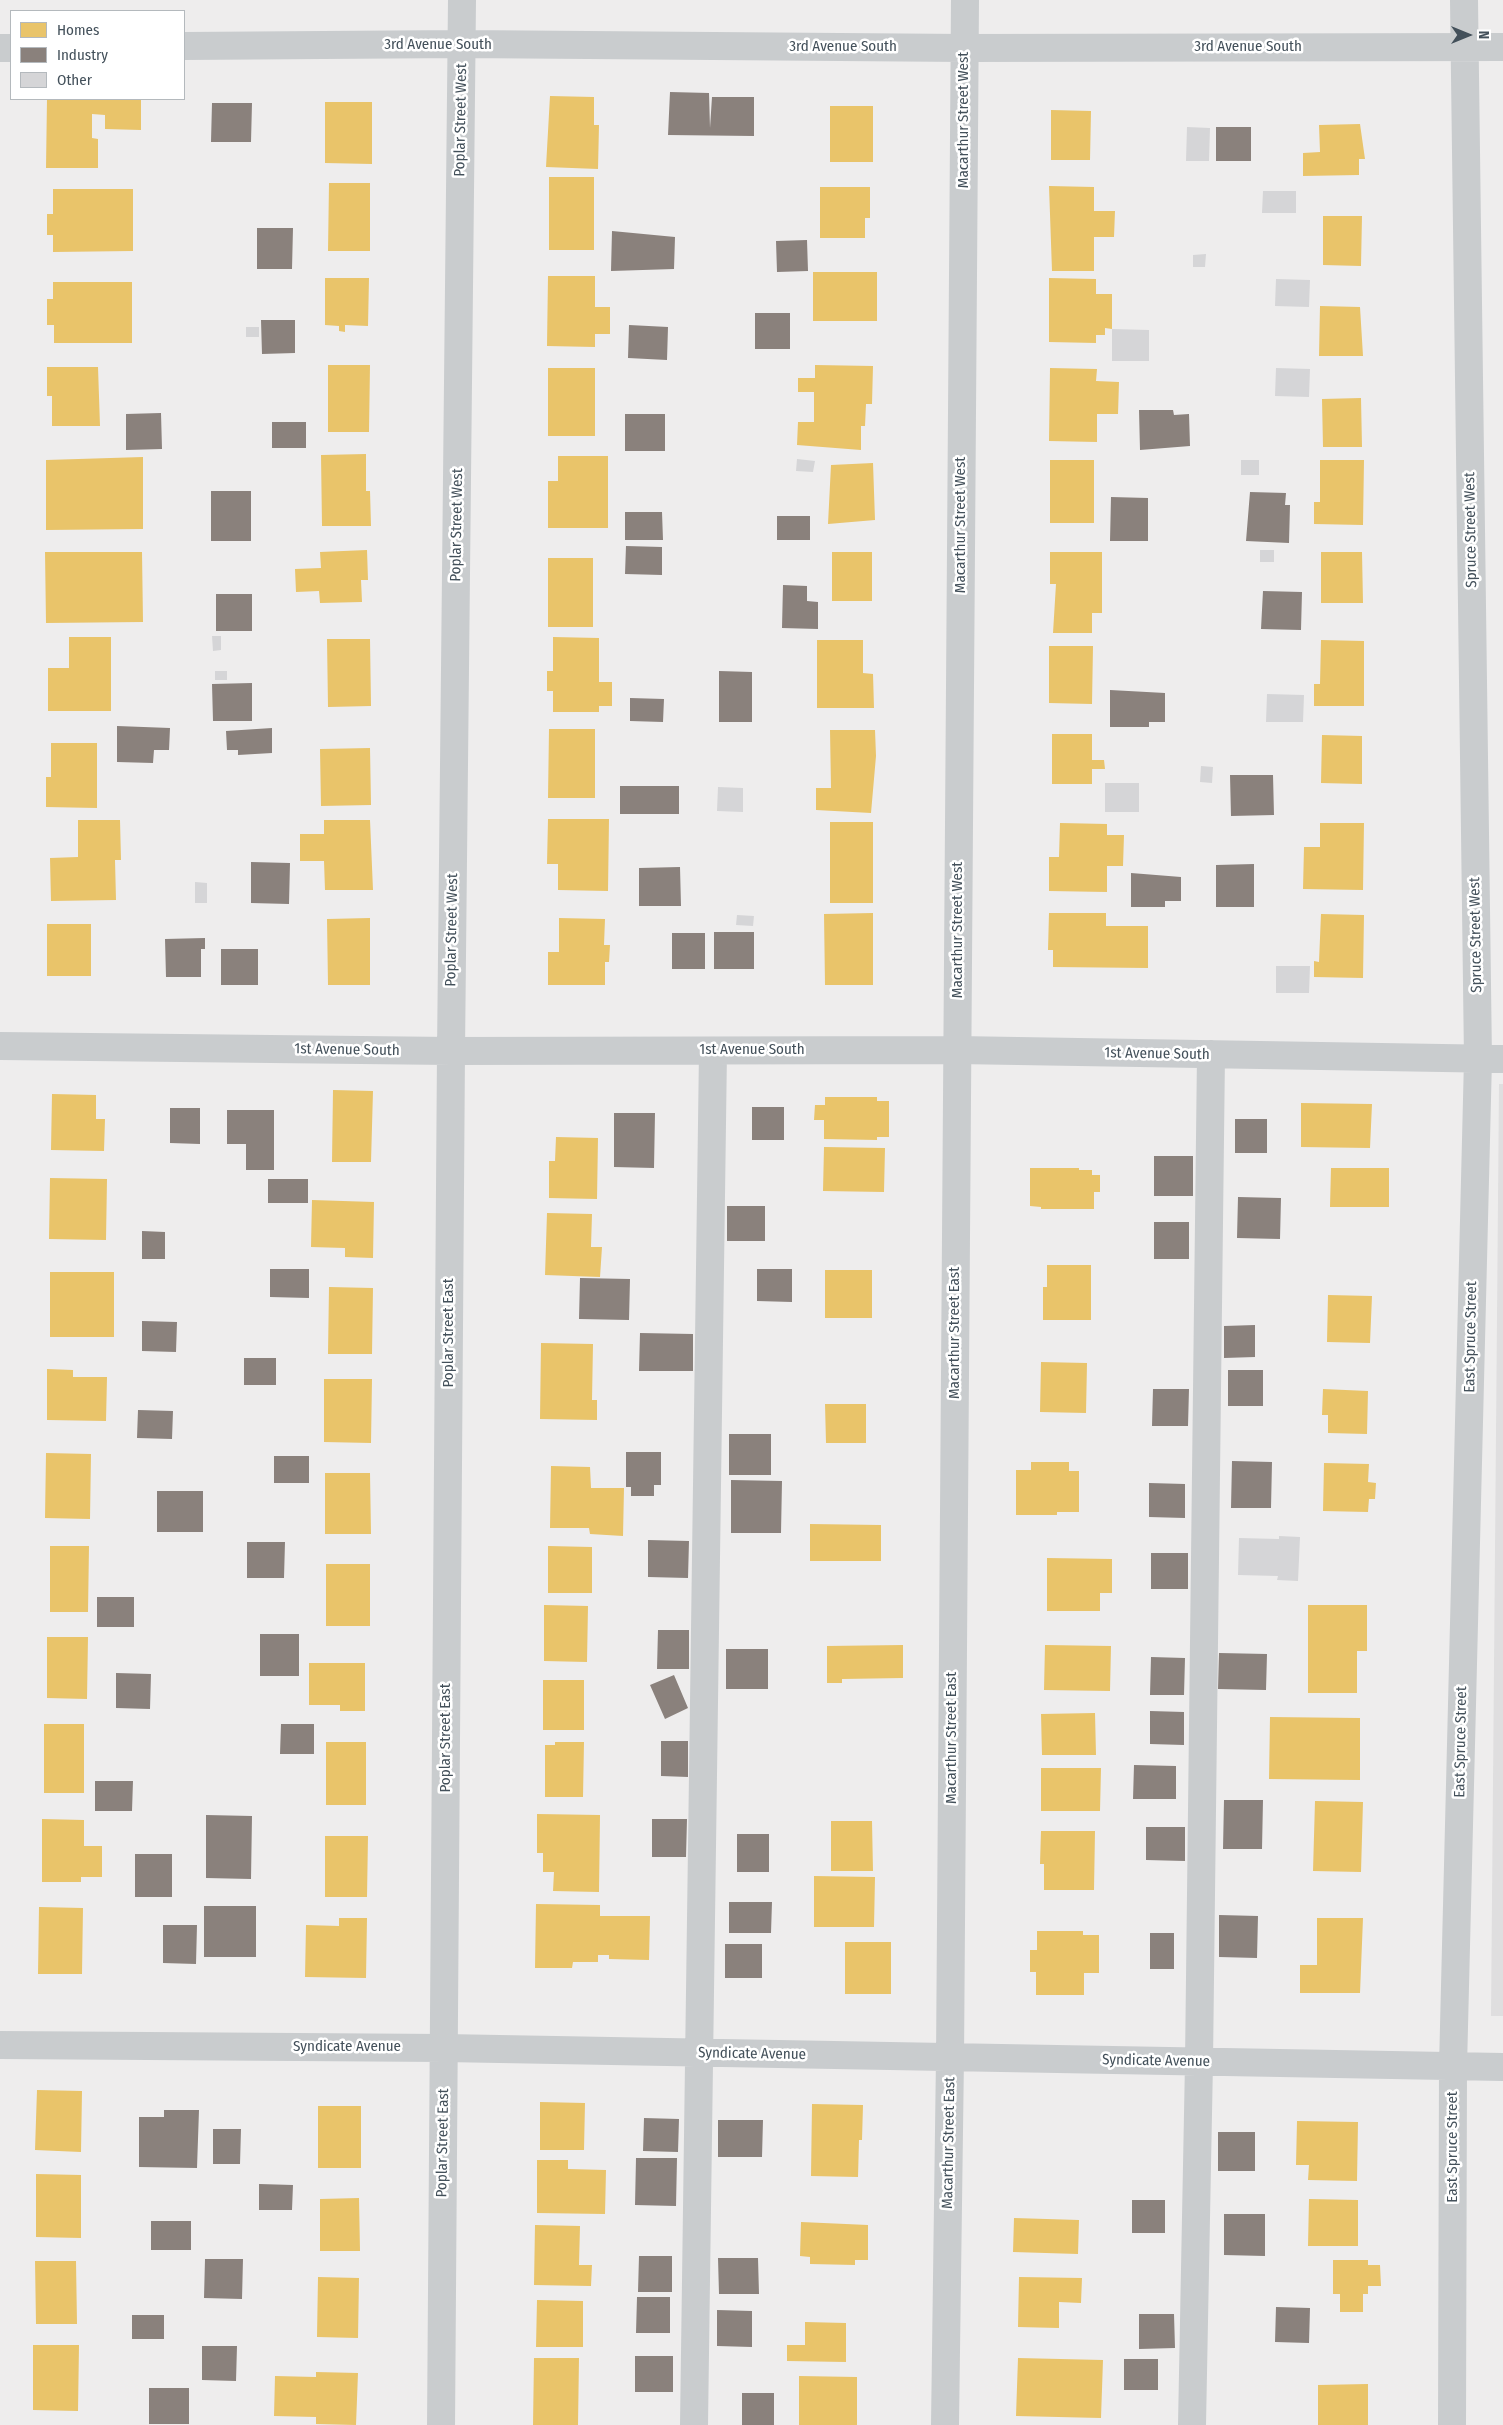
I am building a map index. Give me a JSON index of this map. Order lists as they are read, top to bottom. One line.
{"streets":{"street":["3rd Avenue South","Poplar Street West","Macarthur Street West","Spruce Street West","1st Avenue South","Poplar Street East","Macarthur Street East","East Spruce Street","Syndicate Avenue"]},"crossings":[["3rd Avenue South","Poplar Street West"],["3rd Avenue South","Macarthur Street West"],["3rd Avenue South","Spruce Street West"],["Poplar Street West","1st Avenue South"],["Poplar Street West","Poplar Street East"],["Macarthur Street West","1st Avenue South"],["Macarthur Street West","Macarthur Street East"],["Spruce Street West","1st Avenue South"],["Spruce Street West","East Spruce Street"],["1st Avenue South","Poplar Street East"],["1st Avenue South","Macarthur Street East"],["1st Avenue South","East Spruce Street"],["Poplar Street East","Syndicate Avenue"],["Macarthur Street East","Syndicate Avenue"],["East Spruce Street","Syndicate Avenue"]],"legend":["Homes","Industry","Other"],"north":"right"}
